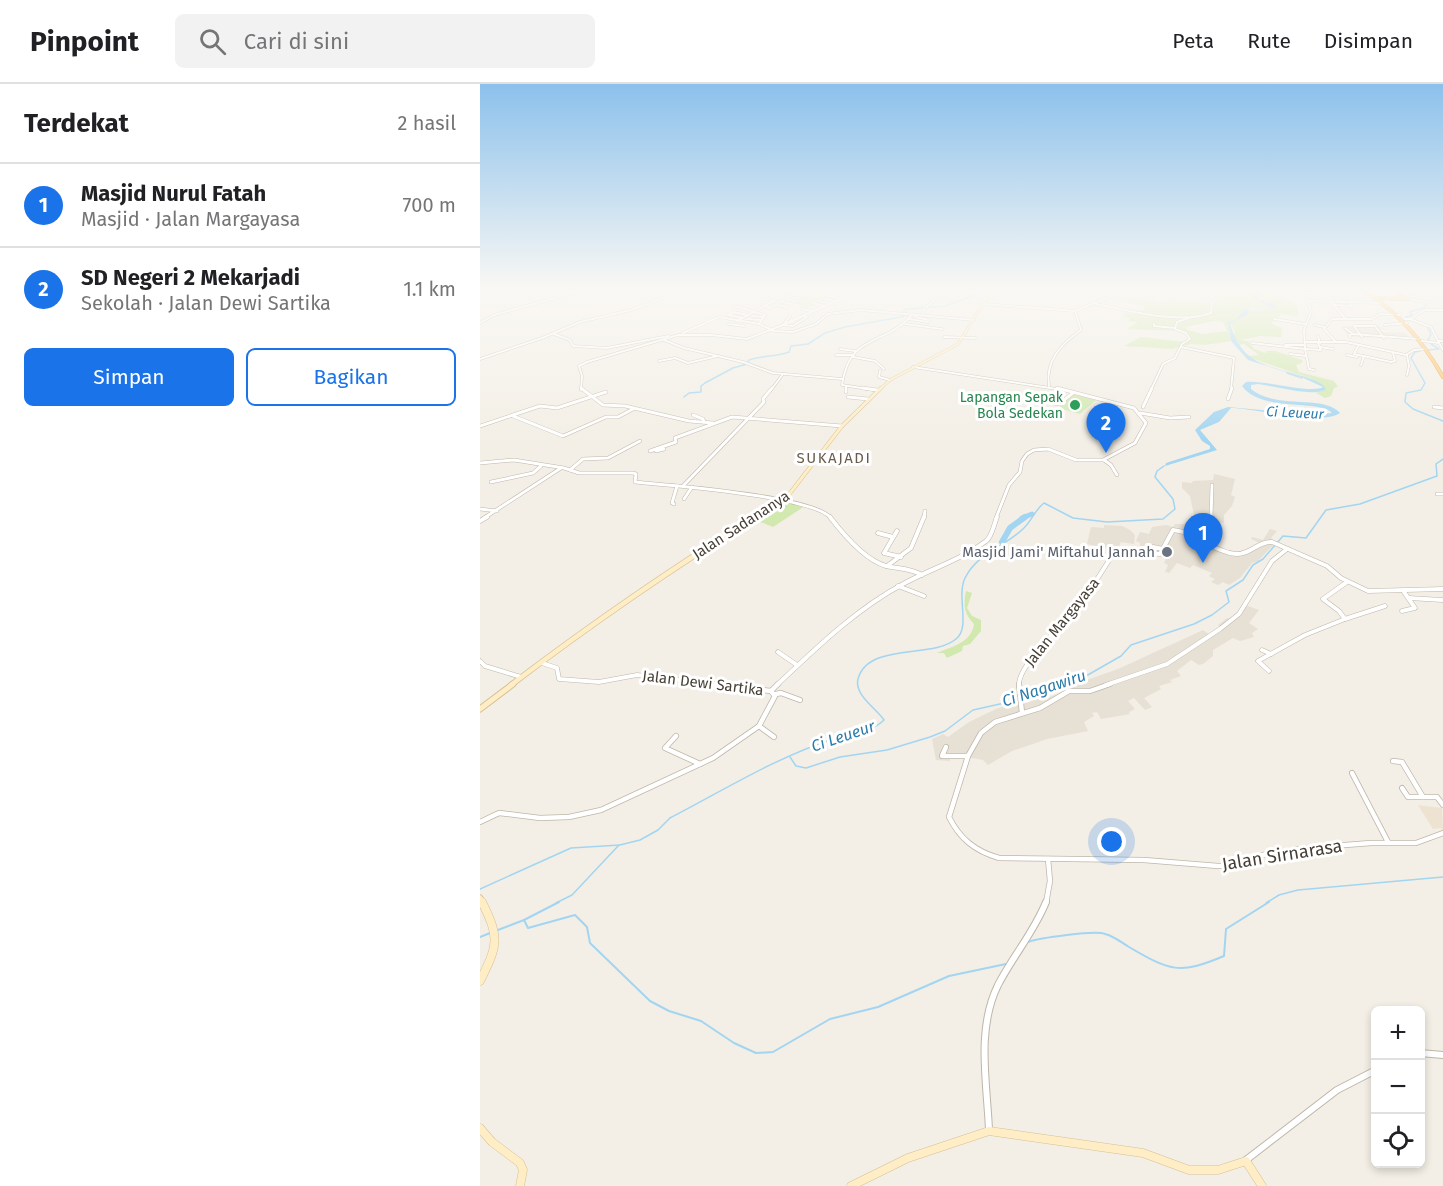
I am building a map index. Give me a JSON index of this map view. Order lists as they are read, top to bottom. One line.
{"streets":{"street":["Jalan Sadananya","Jalan Margayasa","Jalan Dewi Sartika","Jalan Sirnarasa"]},"crossings":[["Jalan Sadananya","Jalan Dewi Sartika"],["Jalan Margayasa","Jalan Sirnarasa"]],"districts":["SUKAJADI"],"water":["Ci Leueur","Ci Nagawiru"],"places":["Lapangan Sepak Bola Sedekan","Masjid Jami' Miftahul Jannah"],"page":{"header":"Pinpoint","search":"Cari di sini","nav":["Peta","Rute","Disimpan"],"heading":["Terdekat","2 hasil"],"list":[{"mark":"1","name":"Masjid Nurul Fatah","note":"Masjid · Jalan Margayasa","value":"700 m"},{"mark":"2","name":"SD Negeri 2 Mekarjadi","note":"Sekolah · Jalan Dewi Sartika","value":"1.1 km"}],"buttons":["Simpan","Bagikan"],"pins":["2","1"],"map_buttons":["+","−"]}}
